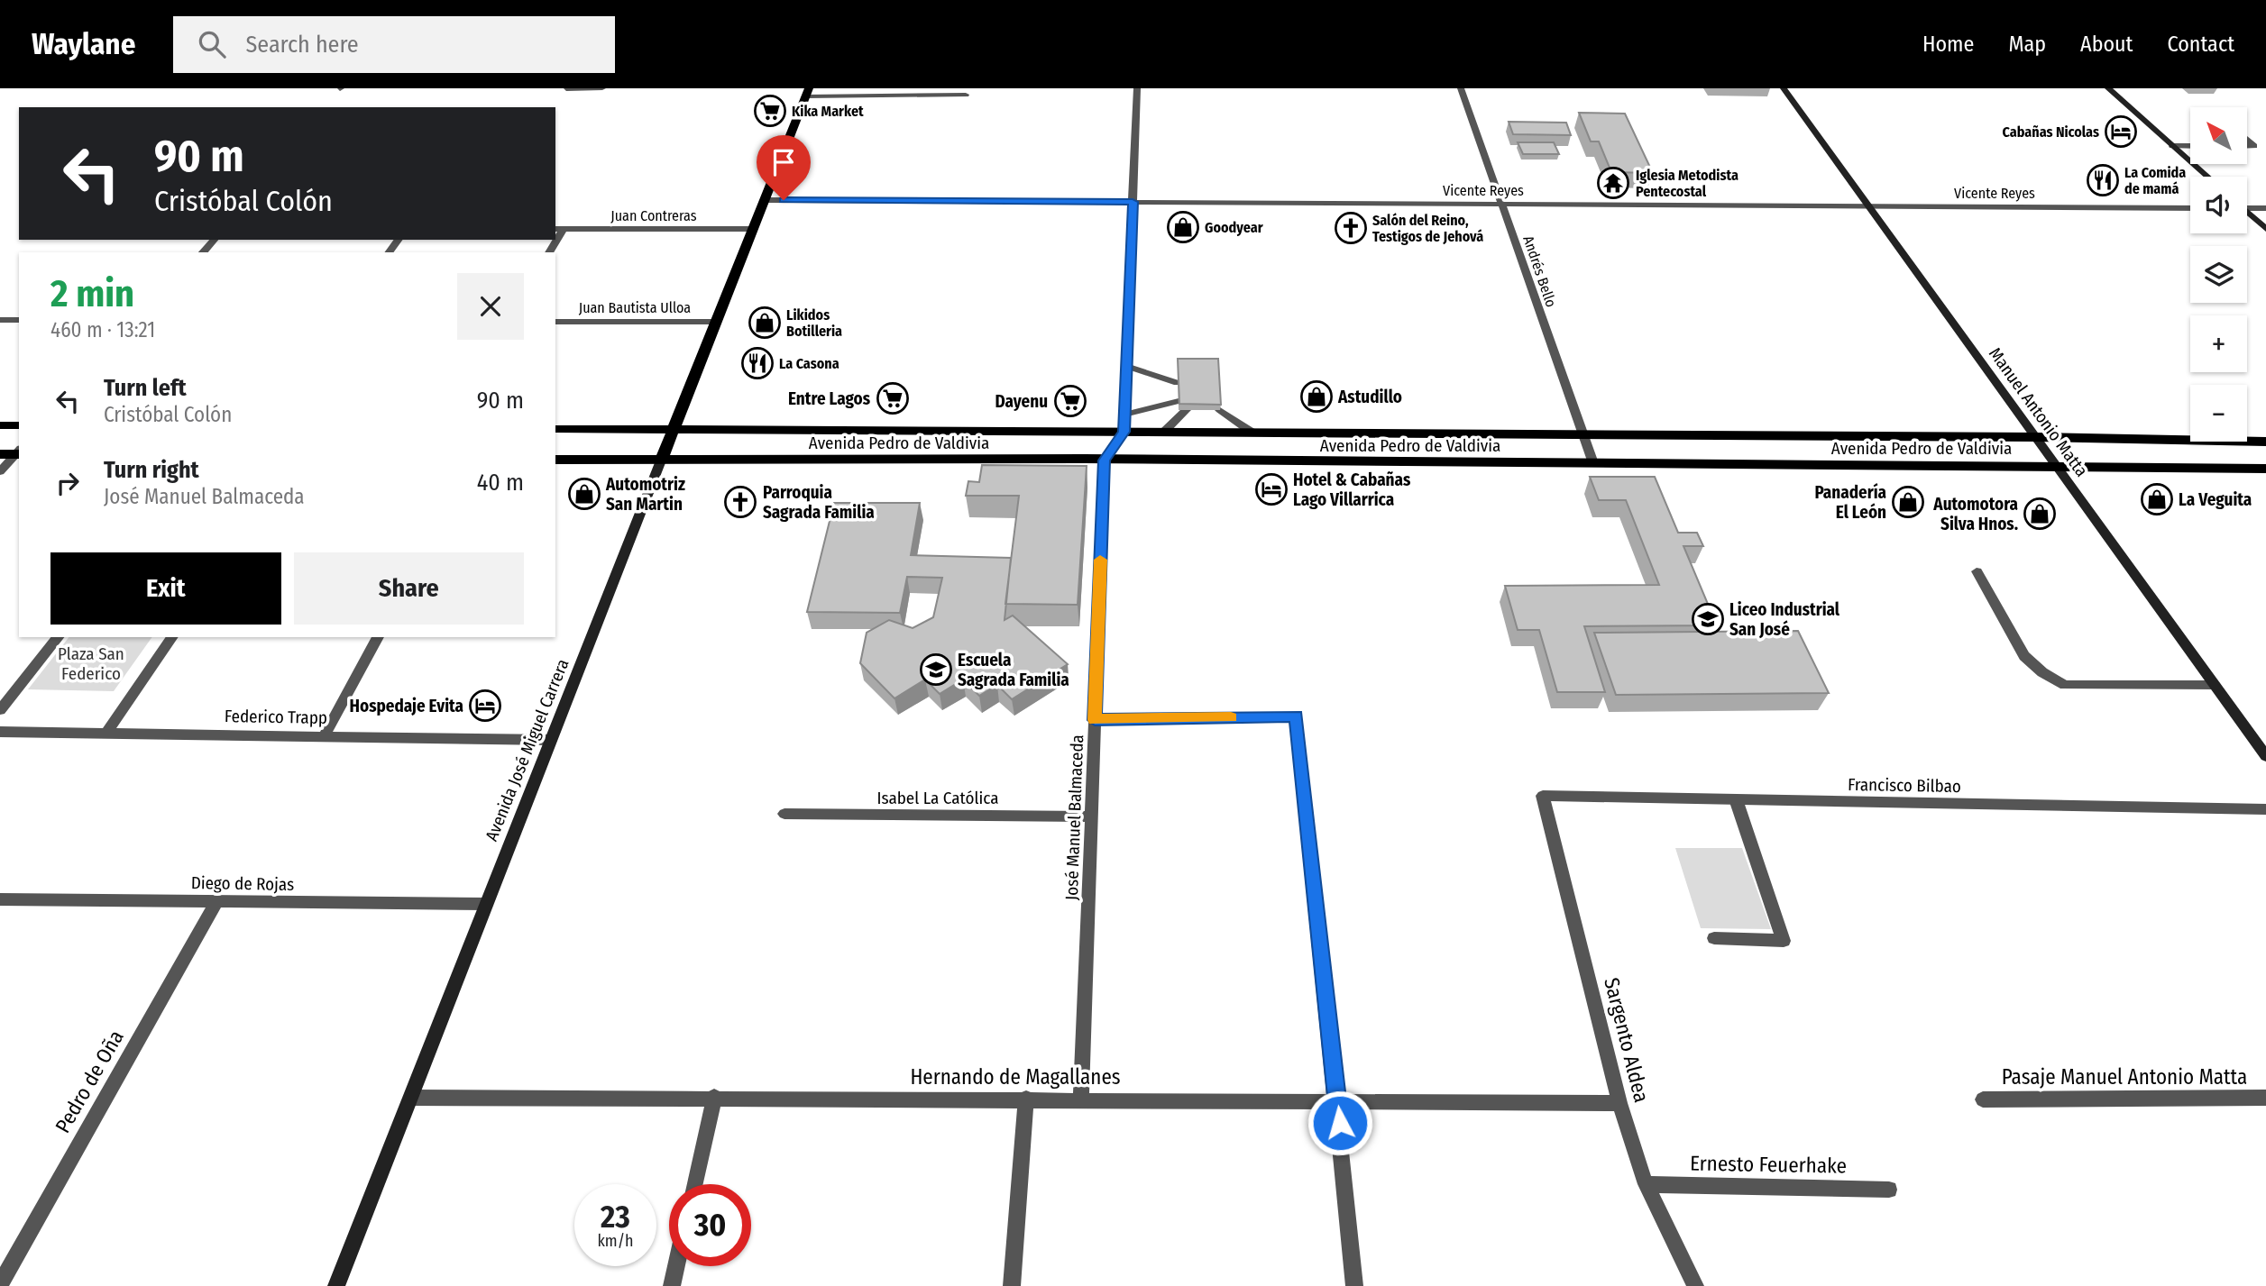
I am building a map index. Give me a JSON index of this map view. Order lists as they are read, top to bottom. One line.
{"streets":{"main road":["Avenida Pedro de Valdivia","Avenida José Miguel Carrera"],"street":["Vicente Reyes","Juan Contreras","Andrés Bello","Juan Bautista Ulloa","Manuel Antonio Matta","Federico Trapp","Francisco Bilbao","Isabel La Católica","José Manuel Balmaceda","Diego de Rojas","Sargento Aldea","Hernando de Magallanes","Pasaje Manuel Antonio Matta","Pedro de Oña","Ernesto Feuerhake"]},"crossings":[["Vicente Reyes","Andrés Bello"],["Vicente Reyes","Manuel Antonio Matta"],["Vicente Reyes","Avenida José Miguel Carrera"],["Juan Contreras","Avenida José Miguel Carrera"],["Andrés Bello","Avenida Pedro de Valdivia"],["Juan Bautista Ulloa","Avenida José Miguel Carrera"],["Manuel Antonio Matta","Avenida Pedro de Valdivia"],["Avenida Pedro de Valdivia","Avenida José Miguel Carrera"],["Avenida Pedro de Valdivia","José Manuel Balmaceda"],["Federico Trapp","Avenida José Miguel Carrera"],["Avenida José Miguel Carrera","Diego de Rojas"],["Avenida José Miguel Carrera","Hernando de Magallanes"],["Francisco Bilbao","Sargento Aldea"],["Isabel La Católica","José Manuel Balmaceda"],["José Manuel Balmaceda","Hernando de Magallanes"],["Diego de Rojas","Pedro de Oña"],["Sargento Aldea","Hernando de Magallanes"],["Sargento Aldea","Ernesto Feuerhake"]],"parks":["Plaza San Federico"],"places":{"supermarket":["Kika Market","Entre Lagos","Dayenu"],"hotel":["Cabañas Nicolas","Hotel & Cabañas Lago Villarrica","Hospedaje Evita"],"restaurant":["La Comida de mamá","La Casona"],"temple":["Iglesia Metodista Pentecostal"],"shop":["Goodyear","Likidos Botilleria","Astudillo","Automotriz San Martin","La Veguita","Panadería El León","Automotora Silva Hnos."],"church":["Salón del Reino, Testigos de Jehová","Parroquia Sagrada Familia"],"school or university":["Liceo Industrial San José","Escuela Sagrada Familia"]},"north":"top left","page":{"header":"Waylane","search":"Search here","nav":["Home","Map","About","Contact"],"map_buttons":["+","−"],"turn":["90 m","Cristóbal Colón"],"heading":["2 min","460 m · 13:21"],"list":[{"name":"Turn left","note":"Cristóbal Colón","value":"90 m"},{"name":"Turn right","note":"José Manuel Balmaceda","value":"40 m"}],"buttons":["Exit","Share"],"speed":"23 km/h","limit":"30"}}
